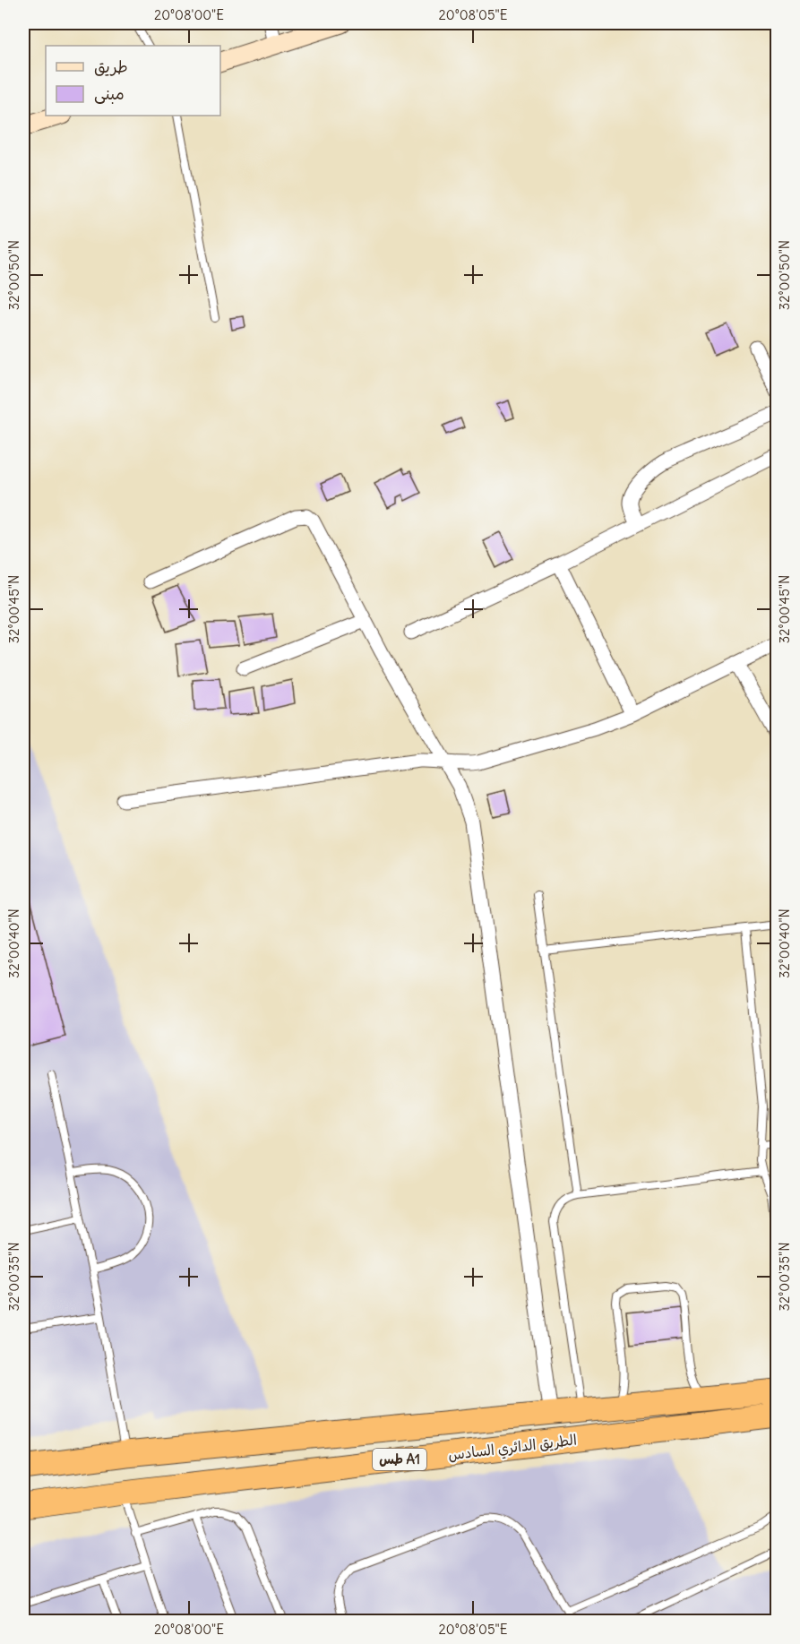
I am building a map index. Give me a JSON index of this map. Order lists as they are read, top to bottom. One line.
{"streets":{"highway":["الطريق الدائري السادس","طس A1"]},"legend":["طريق","مبنى"],"coordinates":["20°08'00\"E","20°08'05\"E","32°00'50\"N","32°00'45\"N","32°00'40\"N","32°00'35\"N"]}
